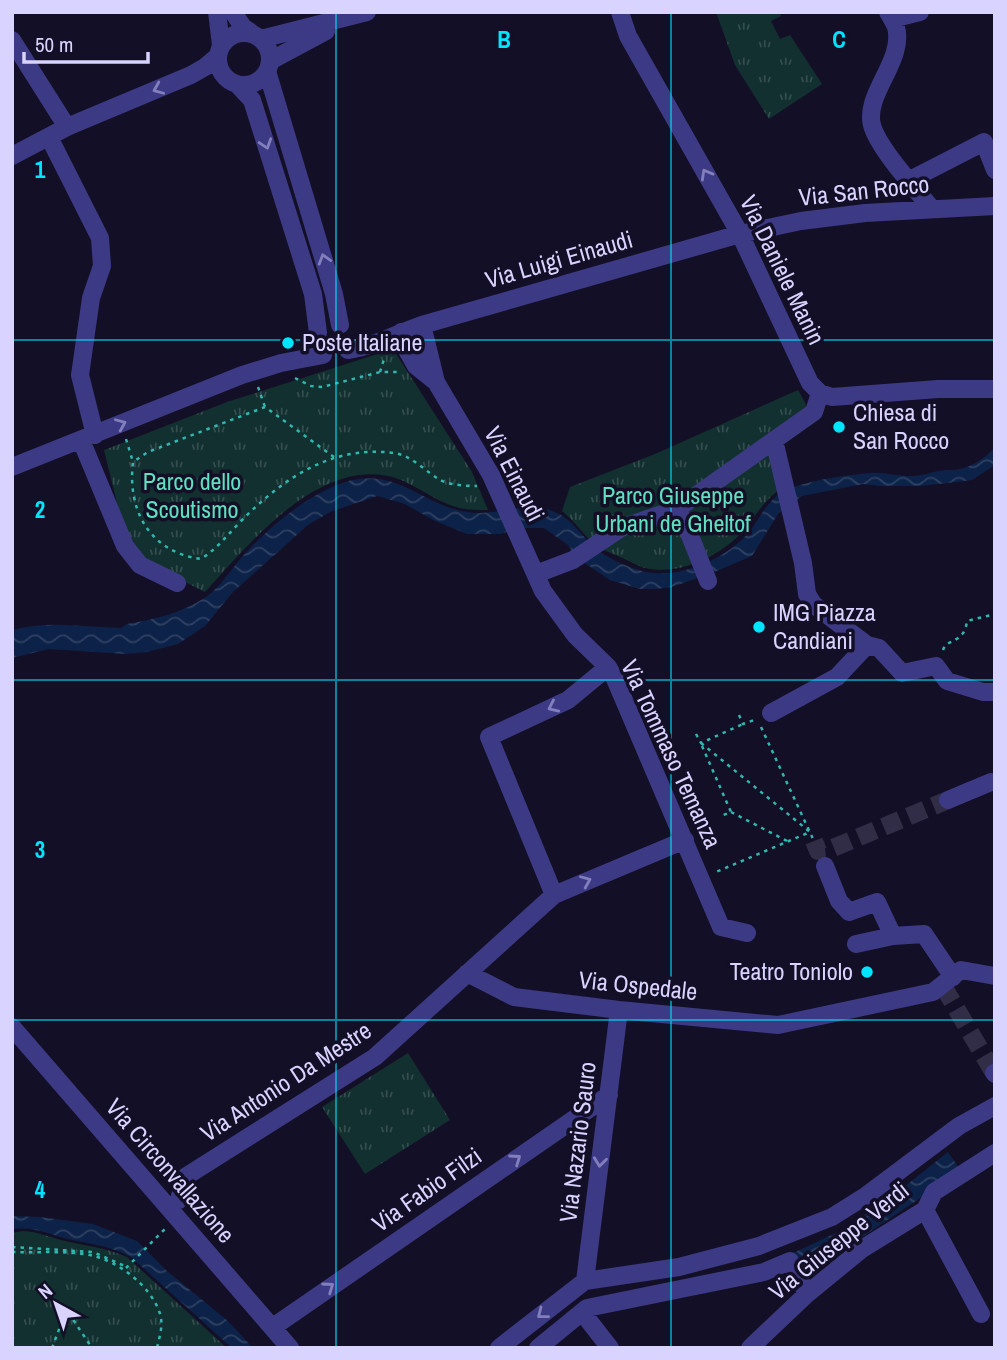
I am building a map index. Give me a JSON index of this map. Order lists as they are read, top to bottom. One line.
{"streets":{"street":["Via San Rocco","Via Luigi Einaudi","Via Daniele Manin","Via Einaudi","Via Tommaso Temanza","Via Ospedale","Via Antonio Da Mestre","Via Nazario Sauro","Via Circonvallazione","Via Fabio Filzi","Via Giuseppe Verdi"]},"crossings":[["Via San Rocco","Via Luigi Einaudi"],["Via San Rocco","Via Daniele Manin"],["Via Luigi Einaudi","Via Daniele Manin"],["Via Einaudi","Via Tommaso Temanza"],["Via Ospedale","Via Antonio Da Mestre"],["Via Ospedale","Via Nazario Sauro"],["Via Nazario Sauro","Via Fabio Filzi"],["Via Circonvallazione","Via Fabio Filzi"]],"one_way":["Via Daniele Manin","Via Nazario Sauro"],"parks":["Parco dello Scoutismo","Parco Giuseppe Urbani de Gheltof"],"places":["Poste Italiane","Chiesa di San Rocco","IMG Piazza Candiani","Teatro Toniolo"],"scale_bar":"50 m","north":"top left","grid":{"columns":["B","C"],"rows":["1","2","3","4"]}}
